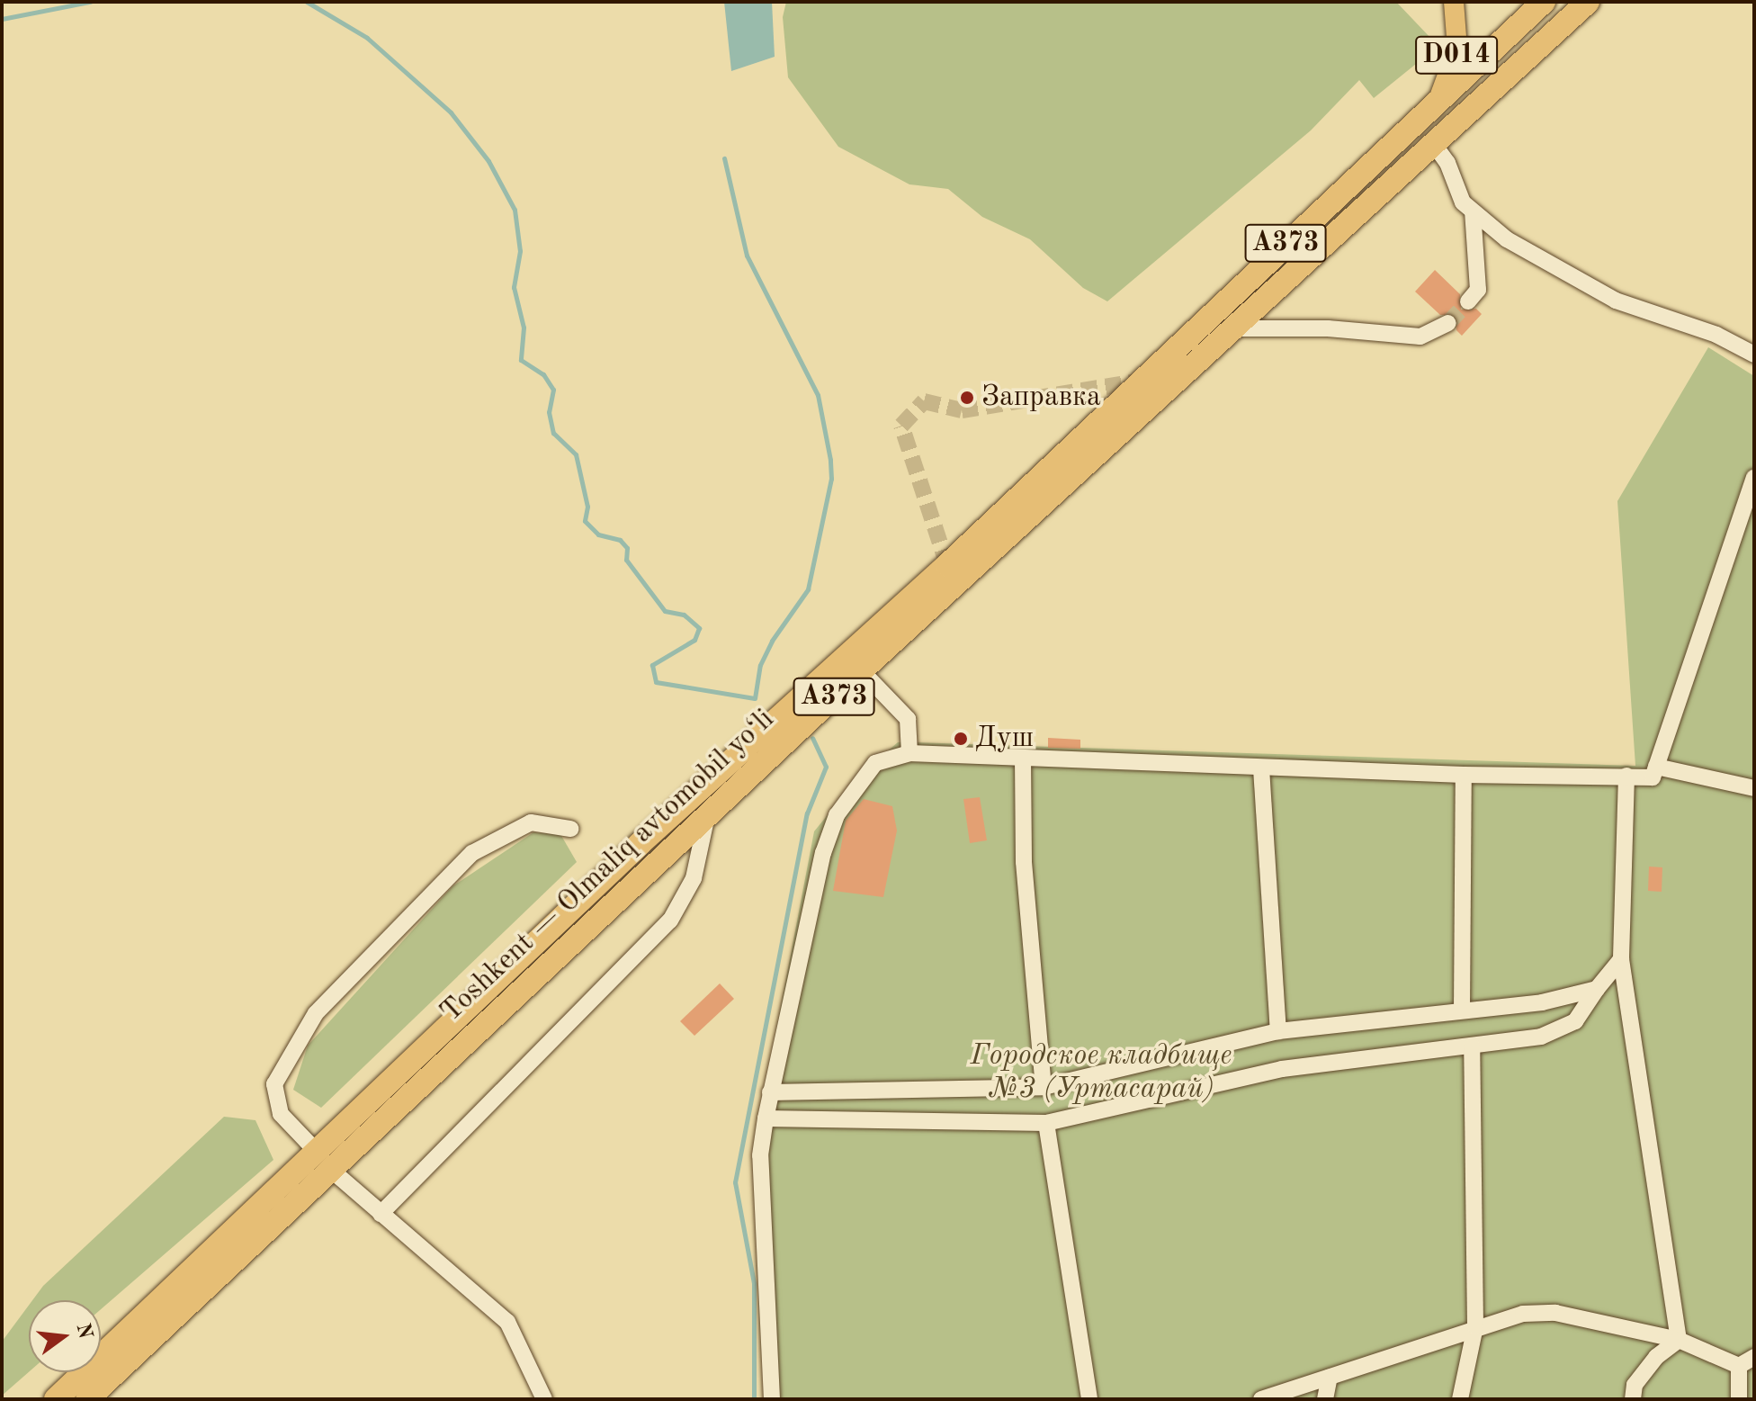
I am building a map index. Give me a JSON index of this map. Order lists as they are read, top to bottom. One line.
{"streets":{"highway":["A373","Toshkent — Olmaliq avtomobil yo‘li"],"main road":["D014"]},"crossings":[["D014","Toshkent — Olmaliq avtomobil yo‘li"]],"parks":["Городское кладбище №3 (Уртасарай)"],"places":["Заправка","Душ"],"north":"right"}
